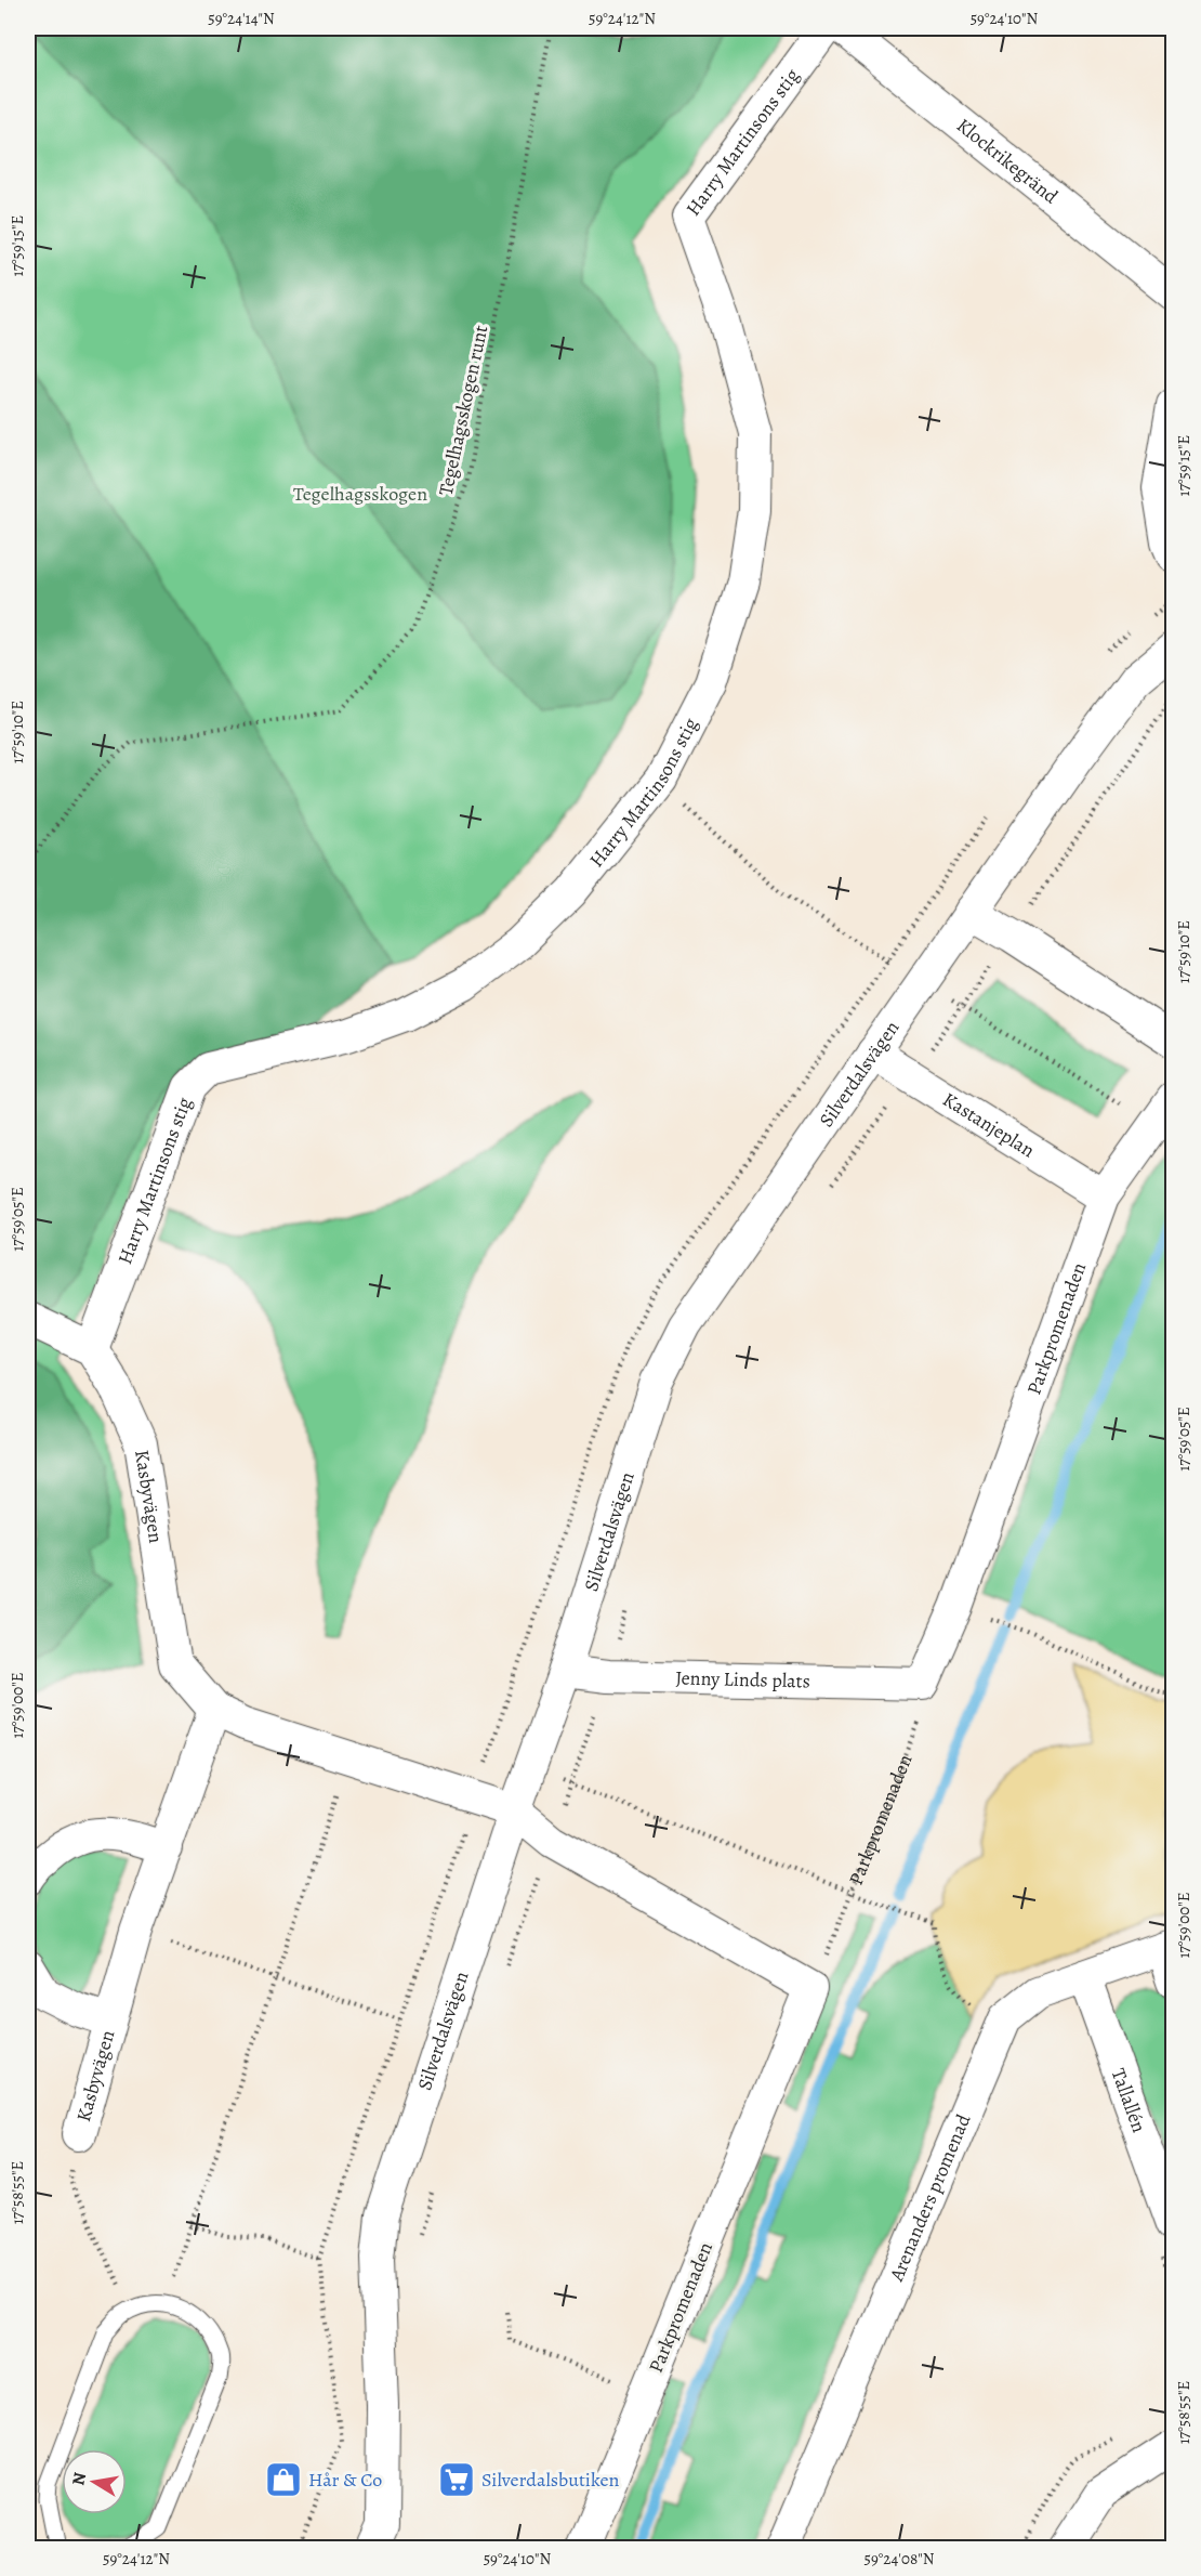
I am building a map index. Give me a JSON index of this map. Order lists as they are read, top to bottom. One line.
{"streets":{"street":["Harry Martinsons stig","Klockrikegränd","Silverdalsvägen","Kastanjeplan","Parkpromenaden","Kasbyvägen","Jenny Linds plats","Tallallén","Arenanders promenad"],"path":["Tegelhagsskogen runt"]},"crossings":[["Harry Martinsons stig","Kasbyvägen"],["Silverdalsvägen","Kastanjeplan"],["Silverdalsvägen","Kasbyvägen"],["Silverdalsvägen","Jenny Linds plats"],["Kastanjeplan","Parkpromenaden"],["Parkpromenaden","Jenny Linds plats"],["Tallallén","Arenanders promenad"]],"parks":["Tegelhagsskogen"],"places":{"shop":["Hår & Co"],"supermarket":["Silverdalsbutiken"]},"north":"left","coordinates":["59°24'14\"N","59°24'12\"N","59°24'10\"N","17°59'15\"E","17°59'10\"E","17°59'05\"E","17°59'00\"E","17°58'55\"E","59°24'08\"N"]}
